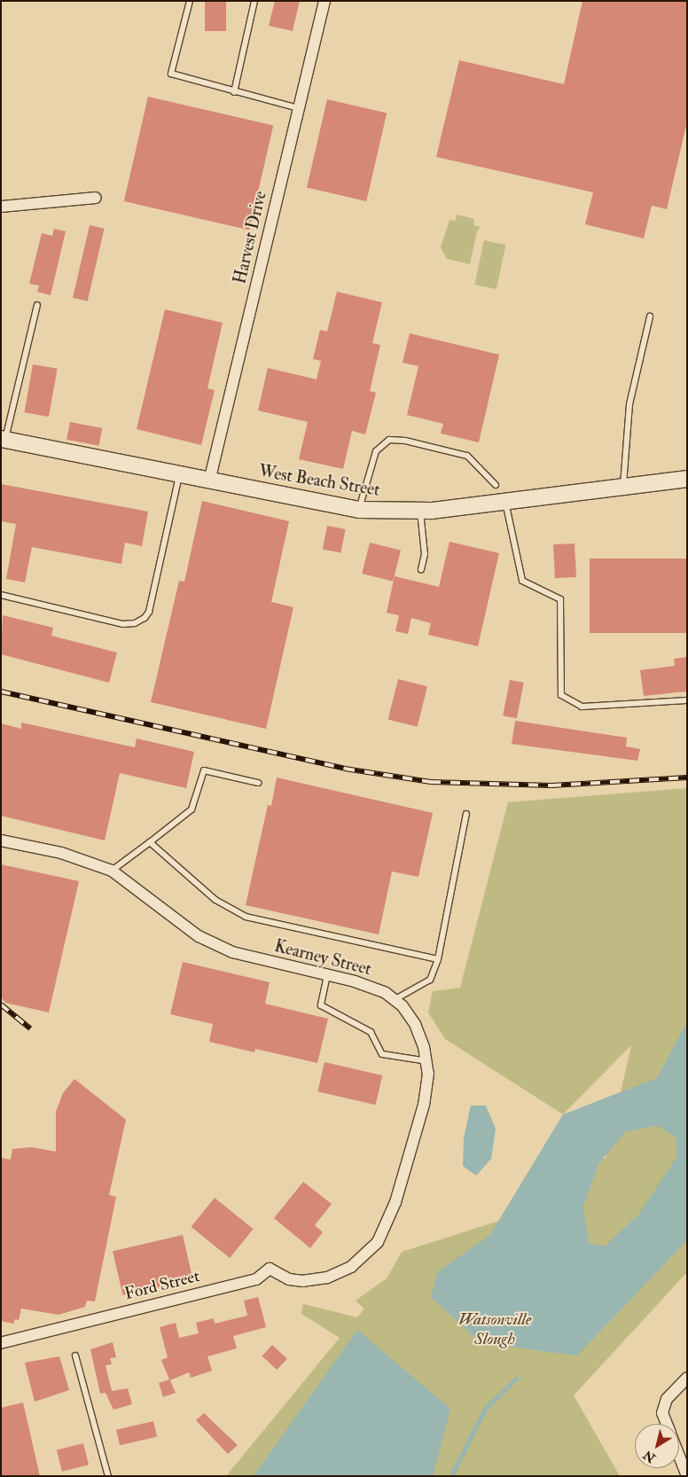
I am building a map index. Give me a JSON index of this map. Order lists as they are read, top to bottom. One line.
{"streets":{"main road":["West Beach Street"],"street":["Harvest Drive","Kearney Street","Ford Street"]},"crossings":[["Harvest Drive","West Beach Street"],["Kearney Street","Ford Street"]],"parks":["Watsonville Slough"],"north":"bottom left"}
